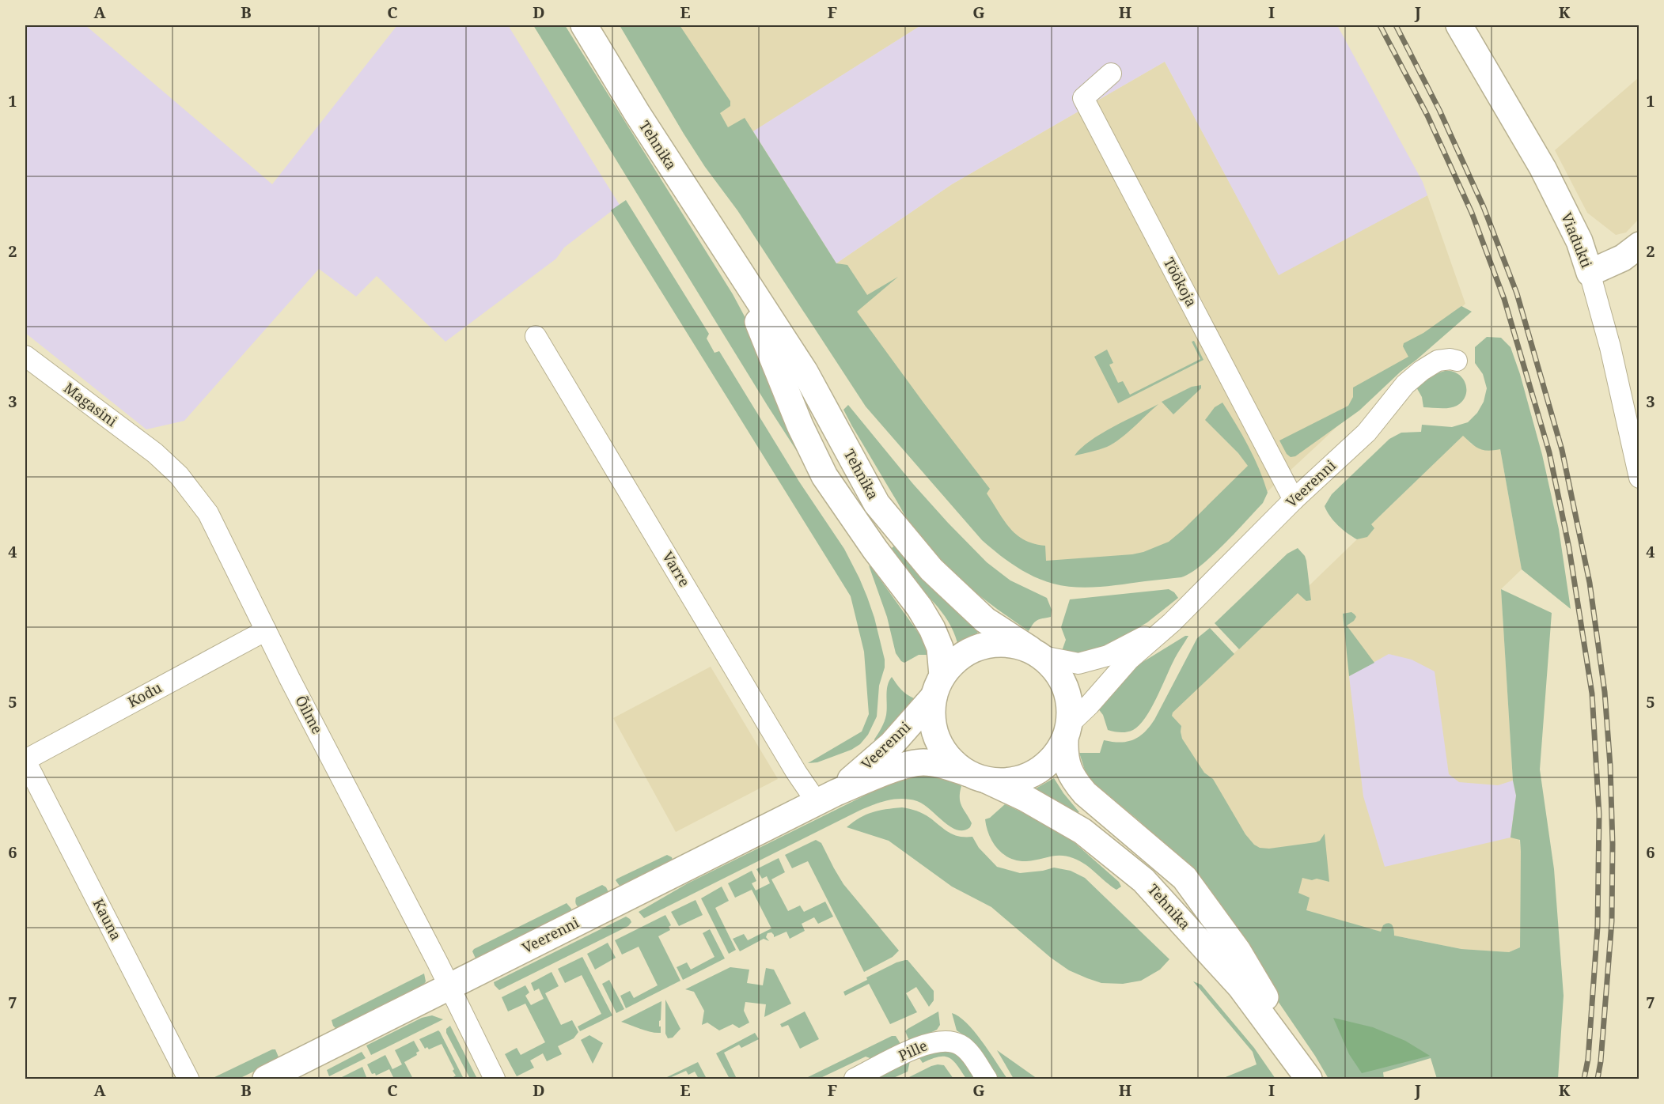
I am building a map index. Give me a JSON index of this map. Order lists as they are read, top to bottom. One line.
{"streets":{"main road":["Tehnika","Viadukti","Veerenni"],"street":["Töökoja","Magasini","Varre","Kodu","Õilme","Kauna","Pille"]},"crossings":[["Tehnika","Veerenni"],["Töökoja","Veerenni"],["Magasini","Õilme"],["Veerenni","Varre"],["Veerenni","Õilme"],["Kodu","Õilme"],["Kodu","Kauna"]],"grid":{"columns":["A","B","C","D","E","F","G","H","I","J","K"],"rows":["1","2","3","4","5","6","7"]}}
